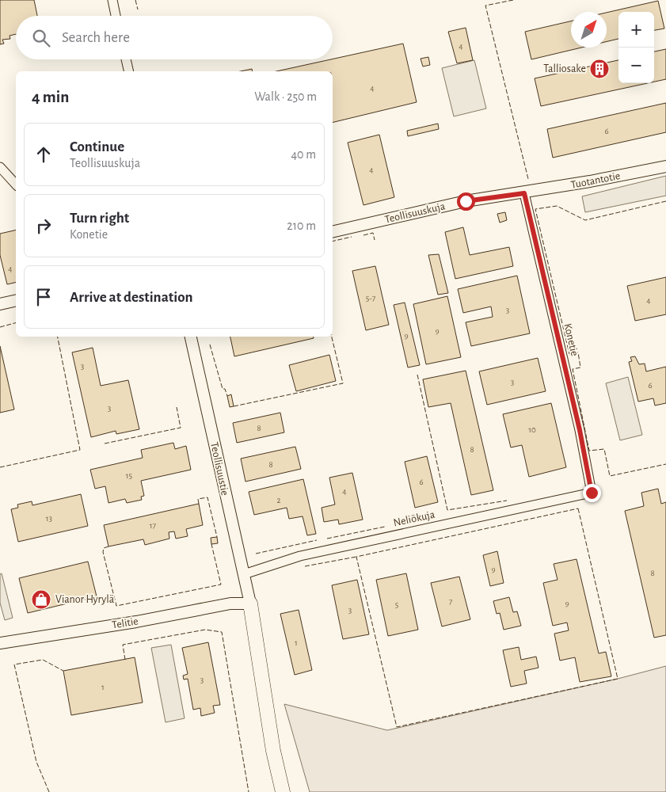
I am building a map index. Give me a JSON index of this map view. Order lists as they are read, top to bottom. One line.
{"streets":{"street":["Tuotantotie","Teollisuuskuja","Konetie","Teollisuustie","Neliökuja","Telitie"]},"crossings":[["Tuotantotie","Teollisuuskuja"],["Tuotantotie","Konetie"],["Teollisuuskuja","Konetie"],["Konetie","Neliökuja"],["Teollisuustie","Neliökuja"],["Teollisuustie","Telitie"]],"places":{"building":["Talliosake"],"shop":["Vianor Hyrylä"]},"house_numbers":["4","4","6","4","4","5-7","4","3","9","9","3","3","6","3","8","10","8","8","15","6","4","2","13","17","9","8","7","9","5","3","1","3","1"],"north":"top right","page":{"map_buttons":["+","−"],"search":"Search here","heading":["4 min","Walk · 250 m"],"list":[["Continue","Teollisuuskuja","40 m"],["Turn right","Konetie","210 m"],"Arrive at destination"]}}
